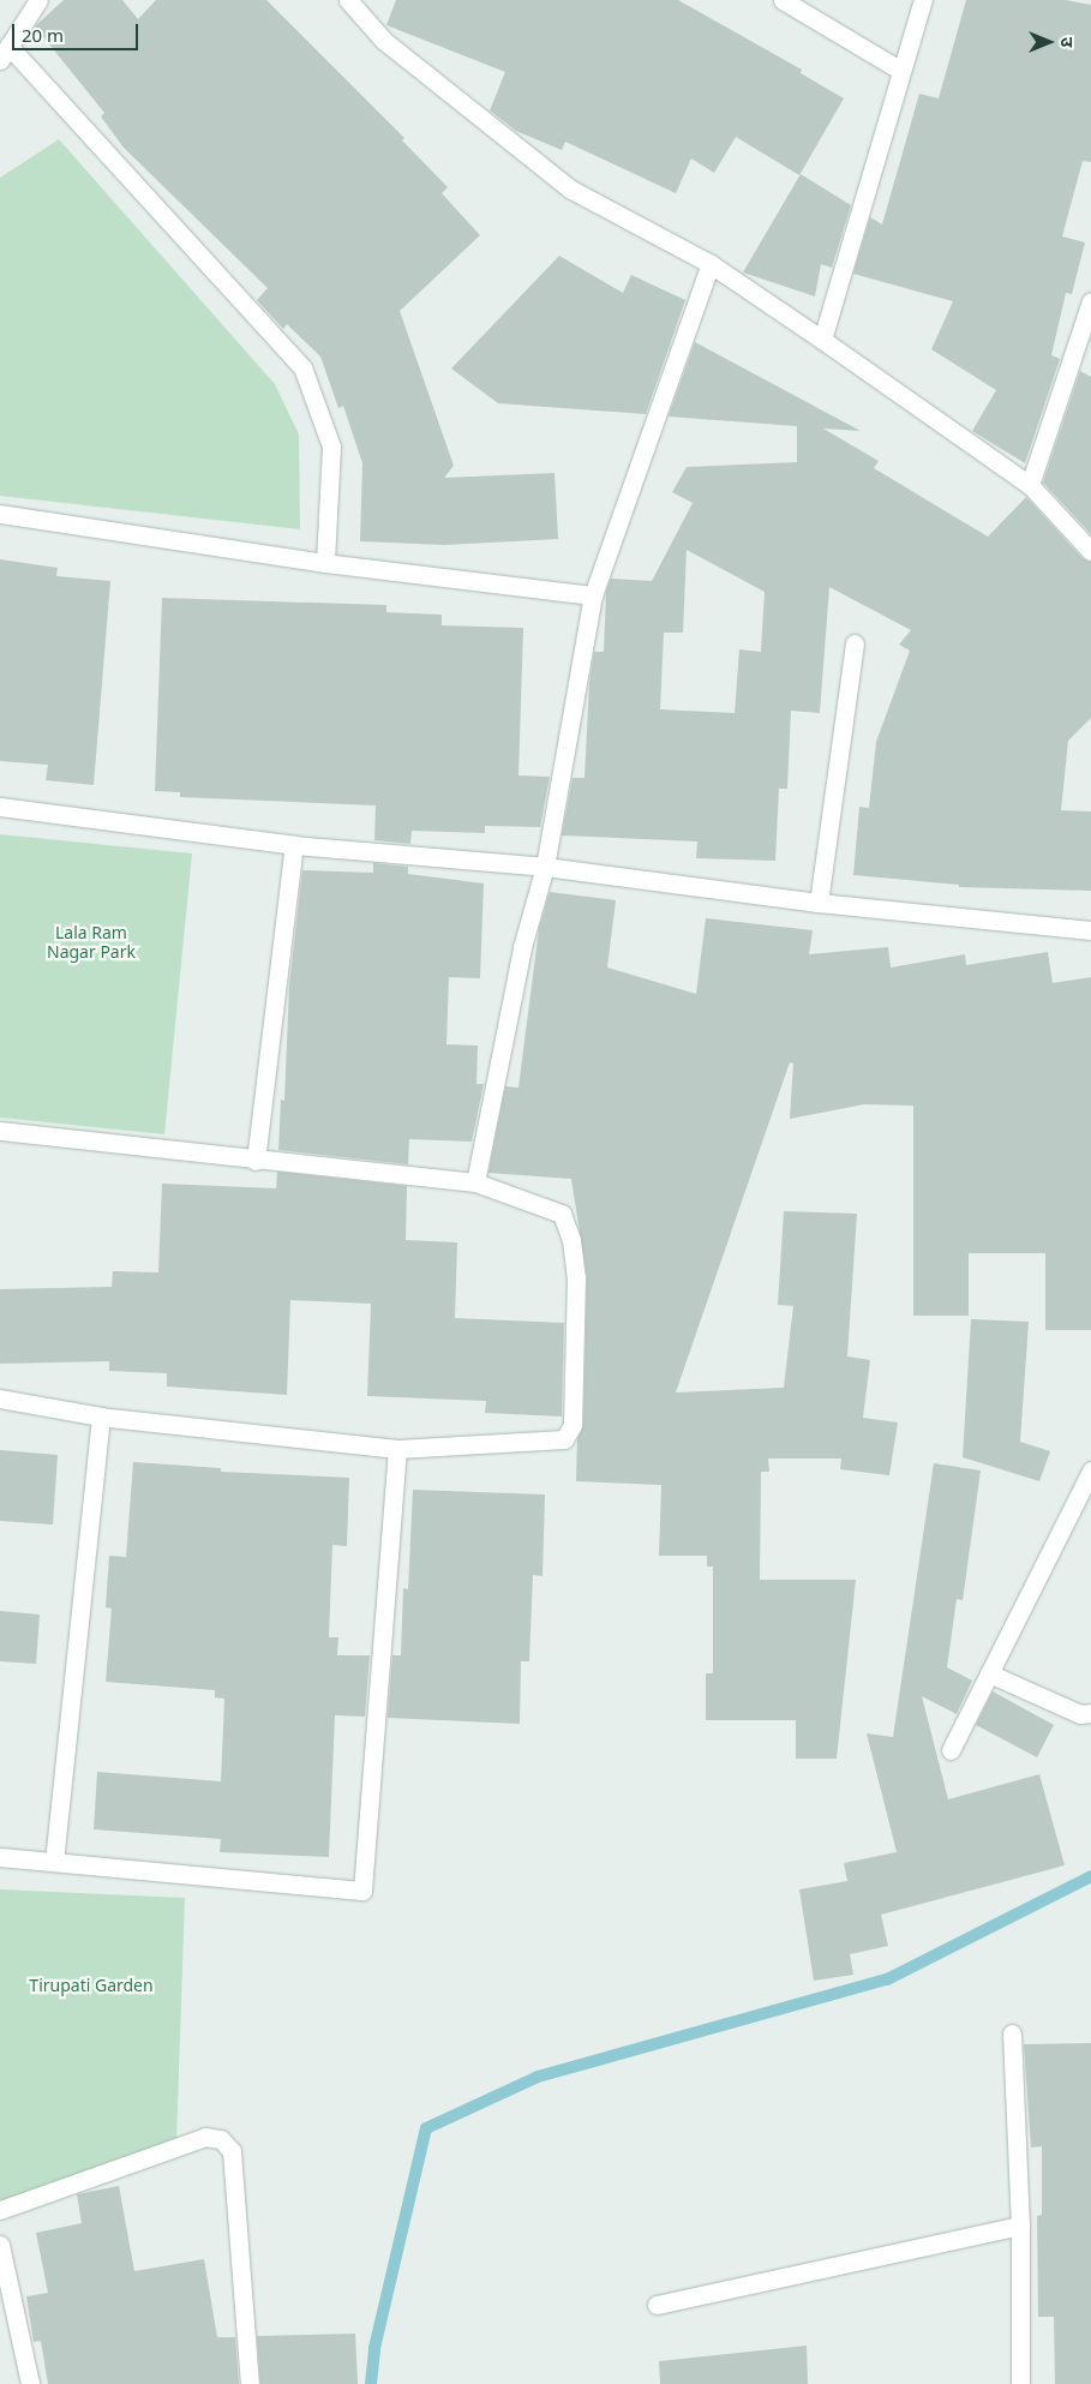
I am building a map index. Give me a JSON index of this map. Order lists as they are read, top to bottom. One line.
{"parks":["Lala Ram Nagar Park","Tirupati Garden"],"scale_bar":"20 m","north":"right"}
